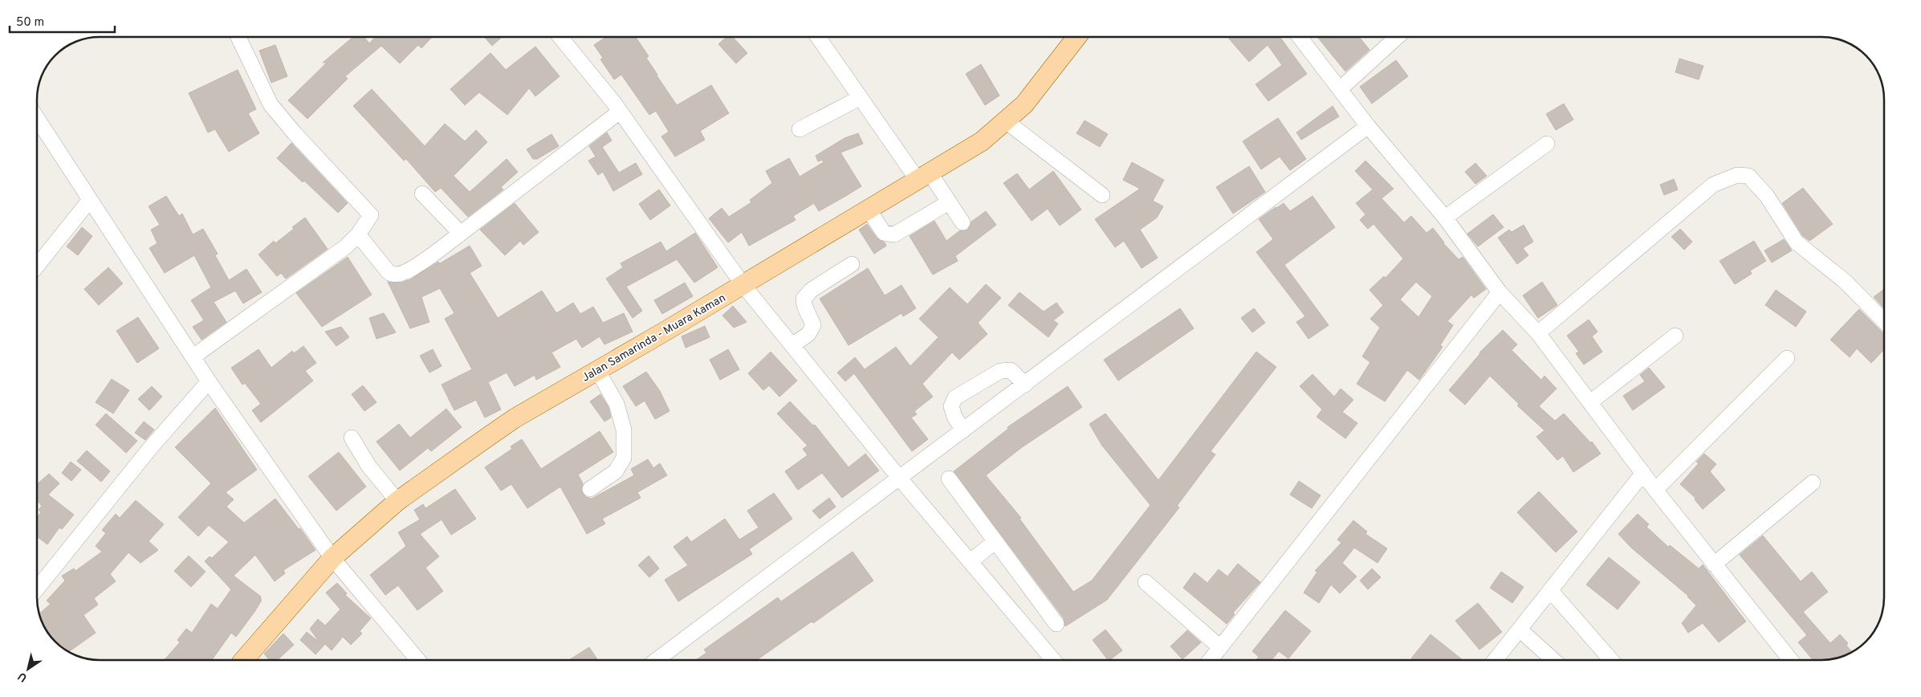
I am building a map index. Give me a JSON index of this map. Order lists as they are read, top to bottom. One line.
{"streets":{"main road":["Jalan Samarinda - Muara Kaman"]},"scale_bar":"50 m","north":"bottom left"}
